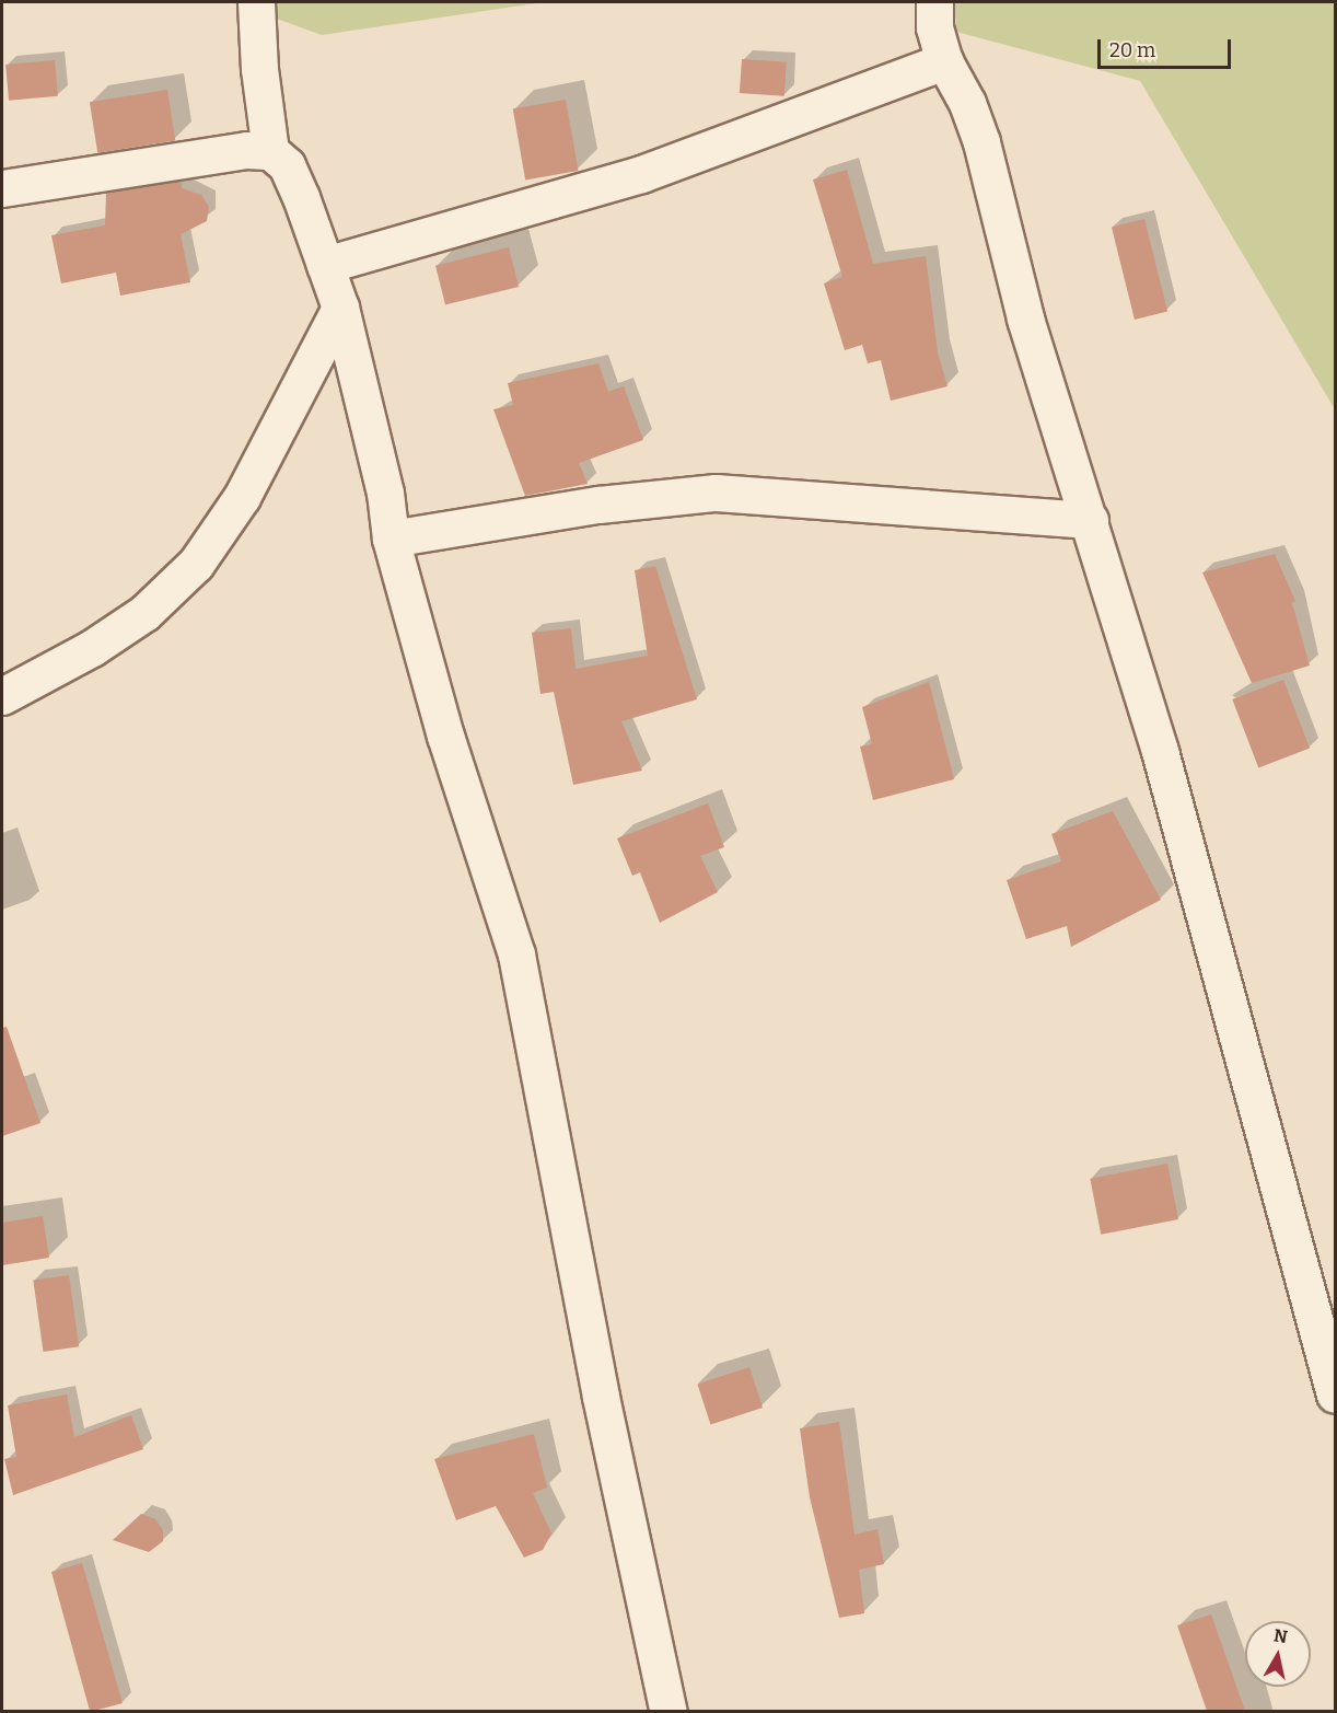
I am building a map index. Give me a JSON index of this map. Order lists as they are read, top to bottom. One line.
{"scale_bar":"20 m","north":"top"}
